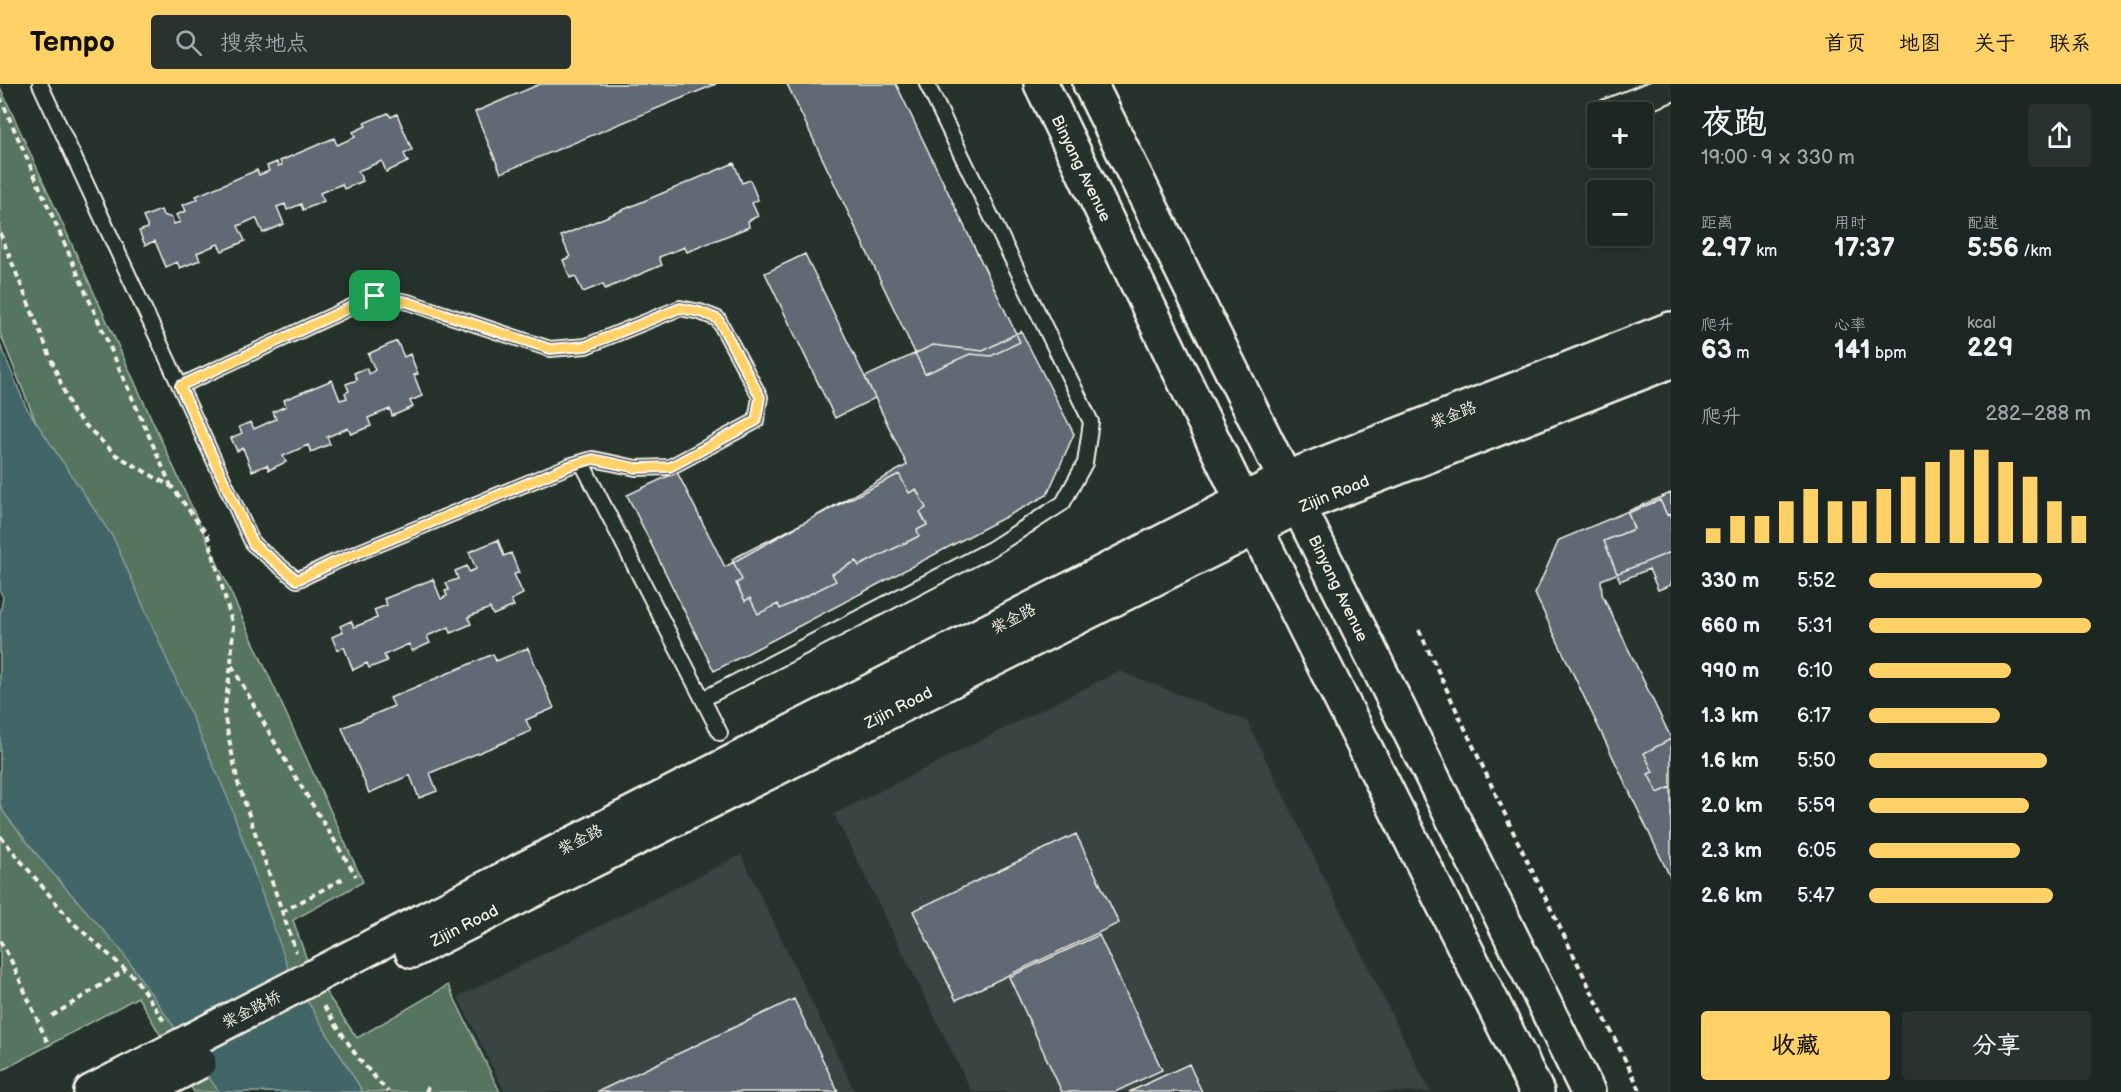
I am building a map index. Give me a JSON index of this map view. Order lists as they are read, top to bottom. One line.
{"streets":{"main road":["Binyang Avenue","紫金路","Zijin Road"]},"crossings":[["Binyang Avenue","紫金路"],["Binyang Avenue","Zijin Road"],["紫金路","Zijin Road"]],"page":{"header":"Tempo","search":"搜索地点","nav":["首页","地图","关于","联系"],"heading":["夜跑","19:00 · 9 × 330 m"],"map_buttons":["+","−"],"stats":[["距离","2.97 km"],["用时","17:37"],["配速","5:56 /km"],["爬升","63 m"],["心率","141 bpm"],["kcal","229"]],"chart":["爬升","282–288 m"],"list":[{"name":"330 m","note":"5:52"},{"name":"660 m","note":"5:31"},{"name":"990 m","note":"6:10"},{"name":"1.3 km","note":"6:17"},{"name":"1.6 km","note":"5:50"},{"name":"2.0 km","note":"5:59"},{"name":"2.3 km","note":"6:05"},{"name":"2.6 km","note":"5:47"}],"buttons":["收藏","分享"]}}
